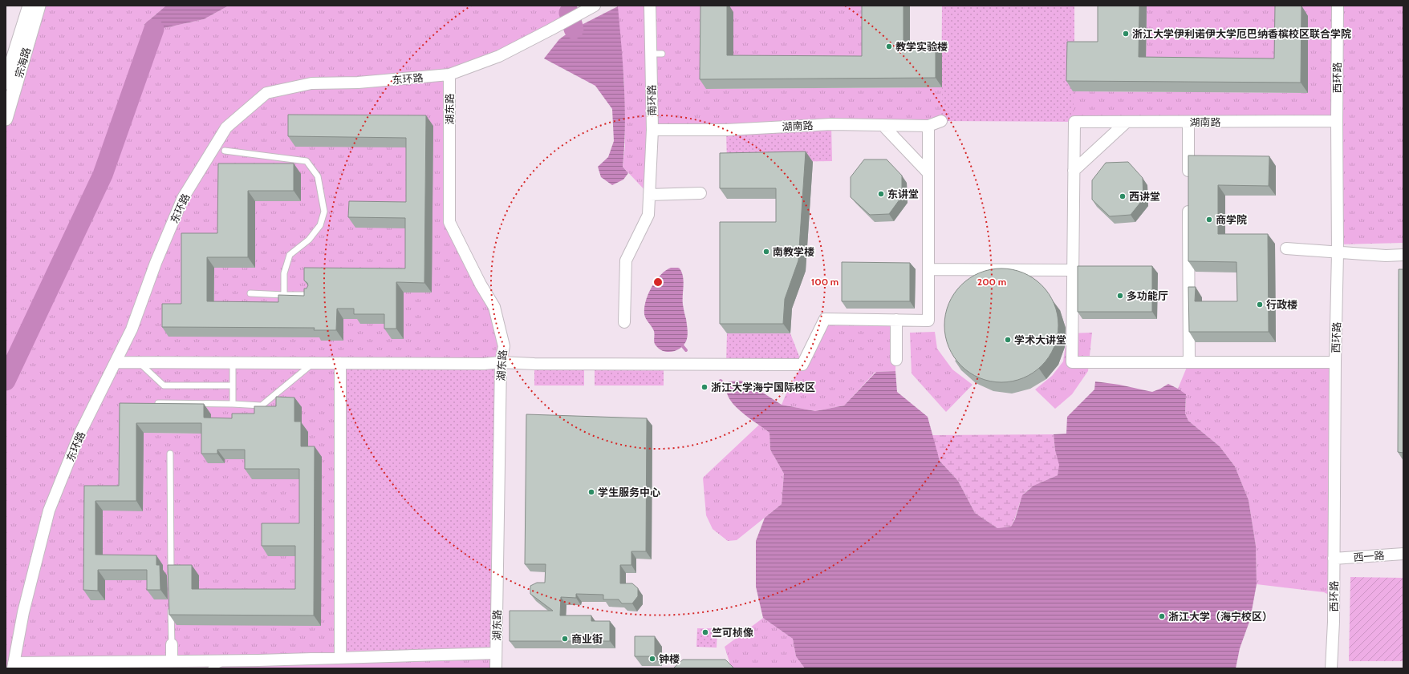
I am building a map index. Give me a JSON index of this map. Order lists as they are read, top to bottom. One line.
{"streets":{"street":["宗海路","西环路","东环路","南环路","湖东路","湖南路","西一路"]},"crossings":[["西环路","湖南路"],["西环路","西一路"],["东环路","湖东路"],["南环路","湖南路"]],"places":["浙江大学伊利诺伊大学厄巴纳香槟校区联合学院","教学实验楼","东讲堂","西讲堂","商学院","南教学楼","多功能厅","行政楼","学术大讲堂","浙江大学海宁国际校区","学生服务中心","浙江大学（海宁校区）","竺可桢像","商业街","钟楼"],"rings":["100 m","200 m"]}
